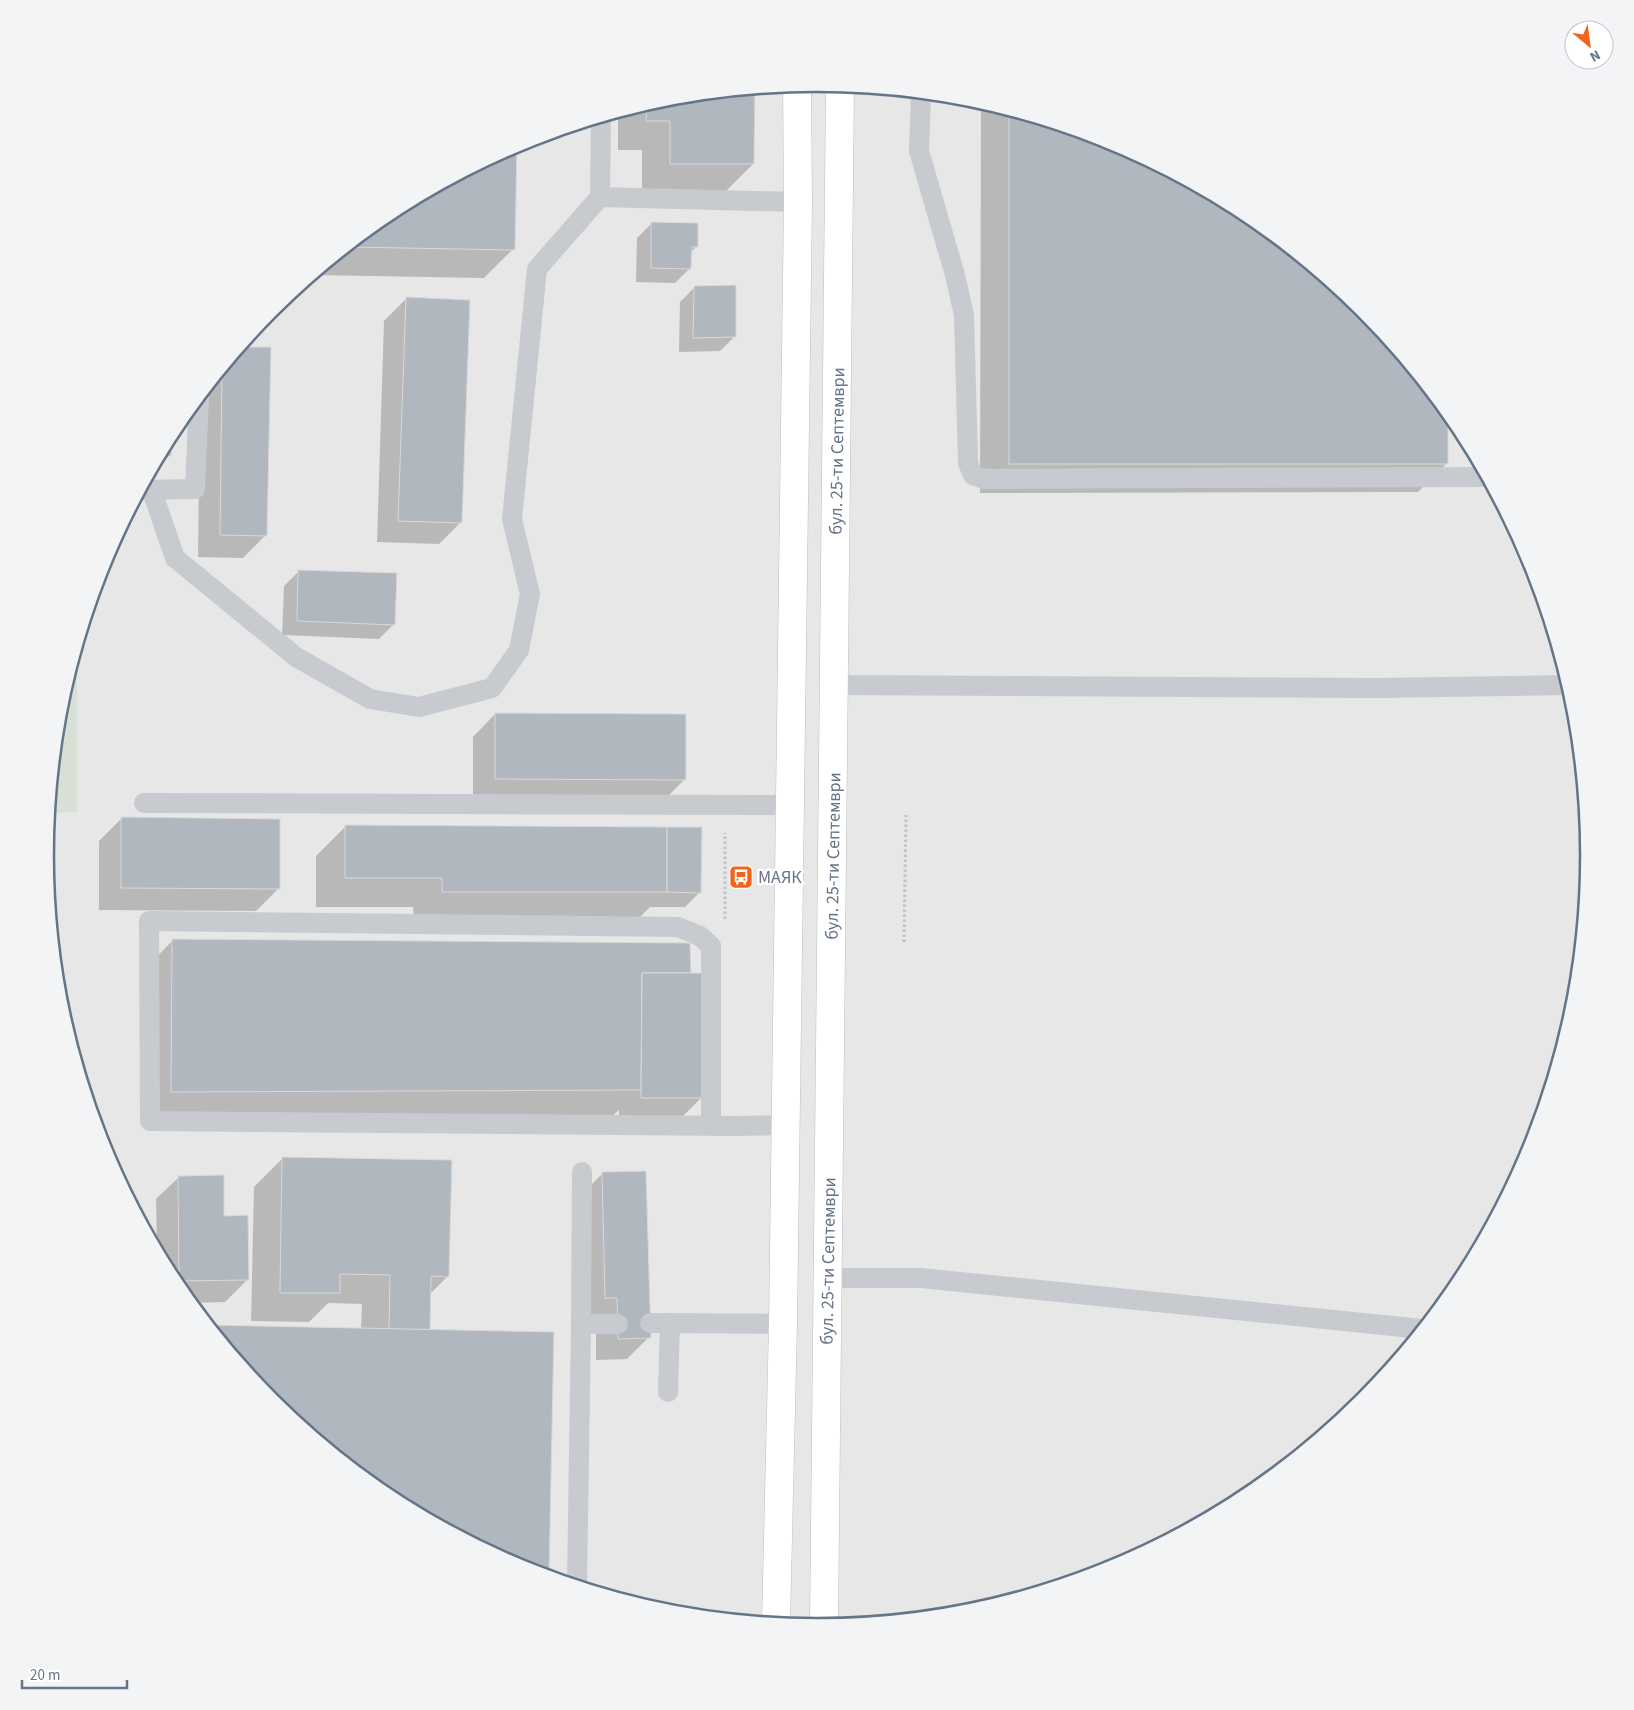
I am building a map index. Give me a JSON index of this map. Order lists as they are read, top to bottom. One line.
{"streets":{"main road":["бул. 25-ти Септември"]},"places":{"bus stop":["МАЯК"]},"scale_bar":"20 m","north":"bottom right"}
